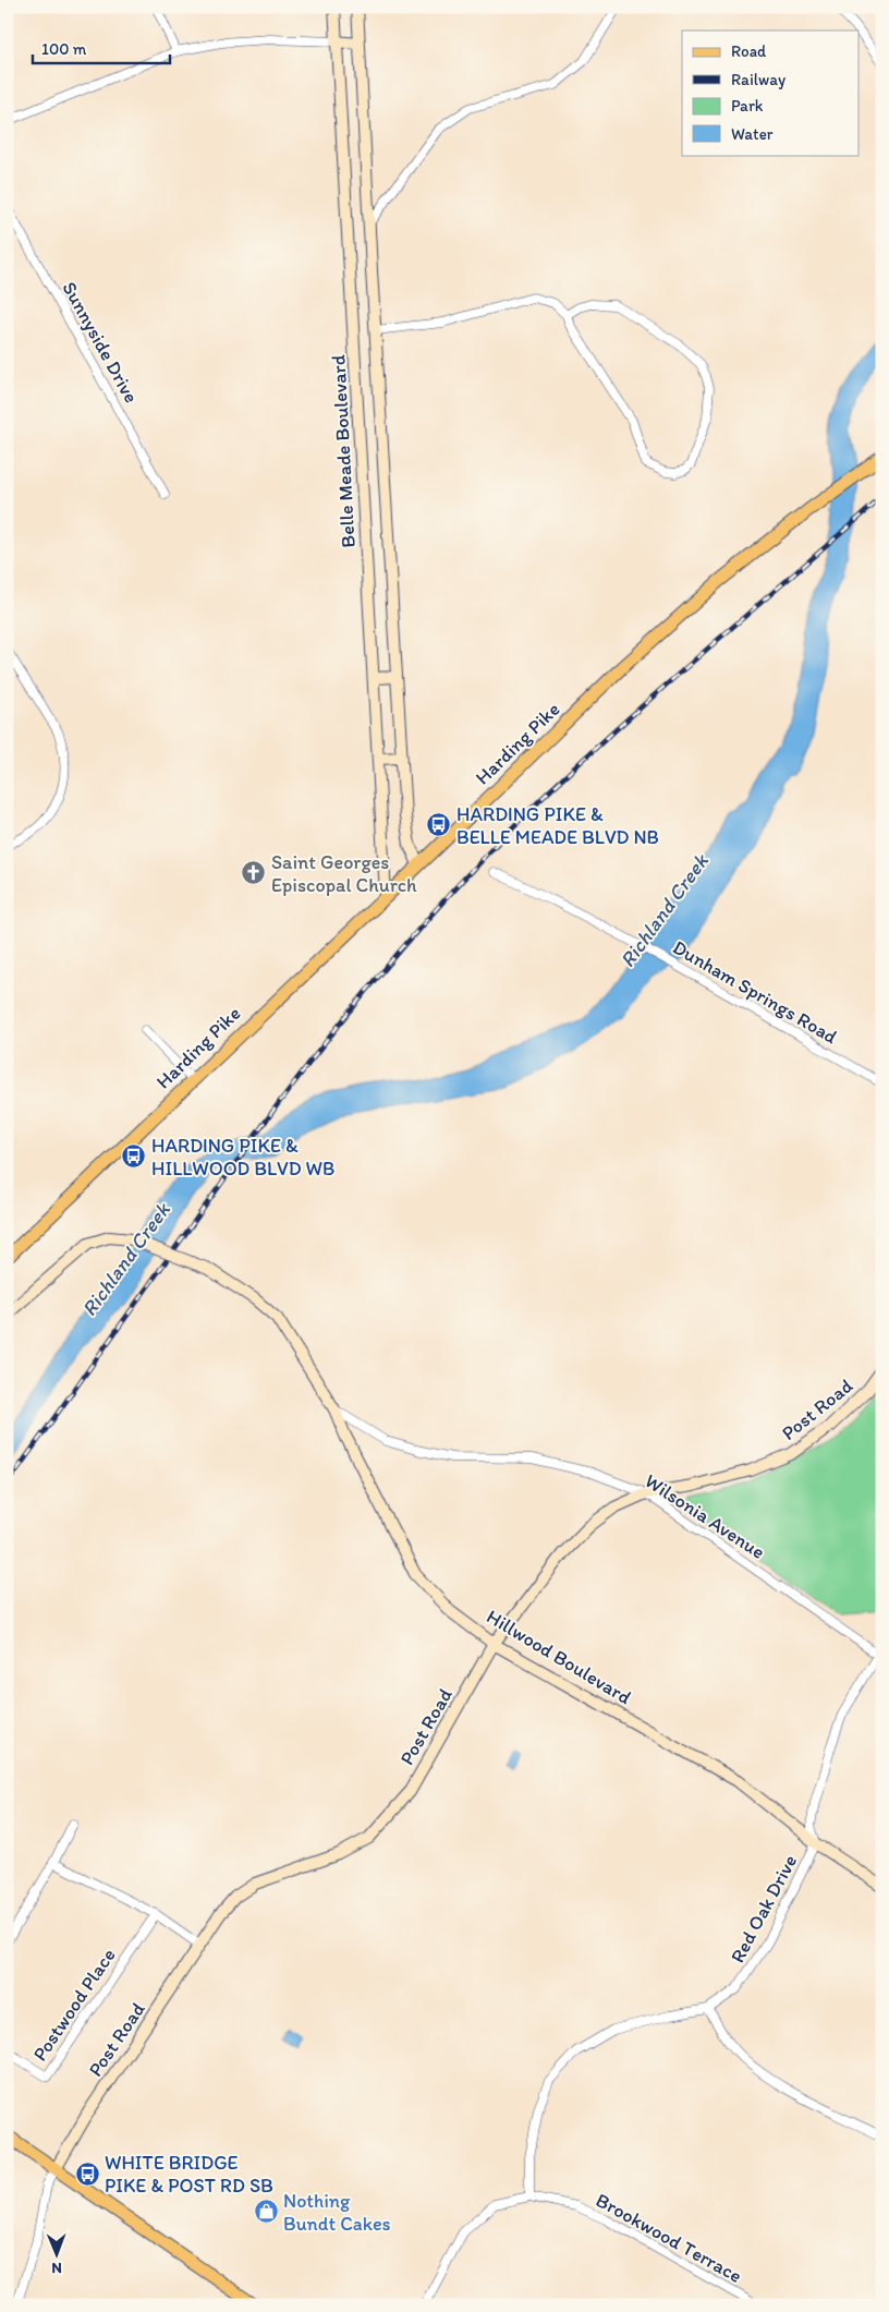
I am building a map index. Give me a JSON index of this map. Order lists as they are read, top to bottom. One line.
{"streets":{"main road":["Harding Pike"],"street":["Sunnyside Drive","Belle Meade Boulevard","Dunham Springs Road","Post Road","Wilsonia Avenue","Hillwood Boulevard","Red Oak Drive","Postwood Place","Brookwood Terrace"]},"crossings":[["Belle Meade Boulevard","Harding Pike"],["Post Road","Wilsonia Avenue"],["Post Road","Hillwood Boulevard"],["Wilsonia Avenue","Hillwood Boulevard"],["Wilsonia Avenue","Red Oak Drive"],["Hillwood Boulevard","Red Oak Drive"],["Red Oak Drive","Brookwood Terrace"]],"water":["Richland Creek"],"places":{"bus stop":["HARDING PIKE & BELLE MEADE BLVD NB","HARDING PIKE & HILLWOOD BLVD WB","WHITE BRIDGE PIKE & POST RD SB"],"church":["Saint Georges Episcopal Church"],"shop":["Nothing Bundt Cakes"]},"legend":["Road","Railway","Park","Water"],"scale_bar":"100 m","north":"bottom"}
